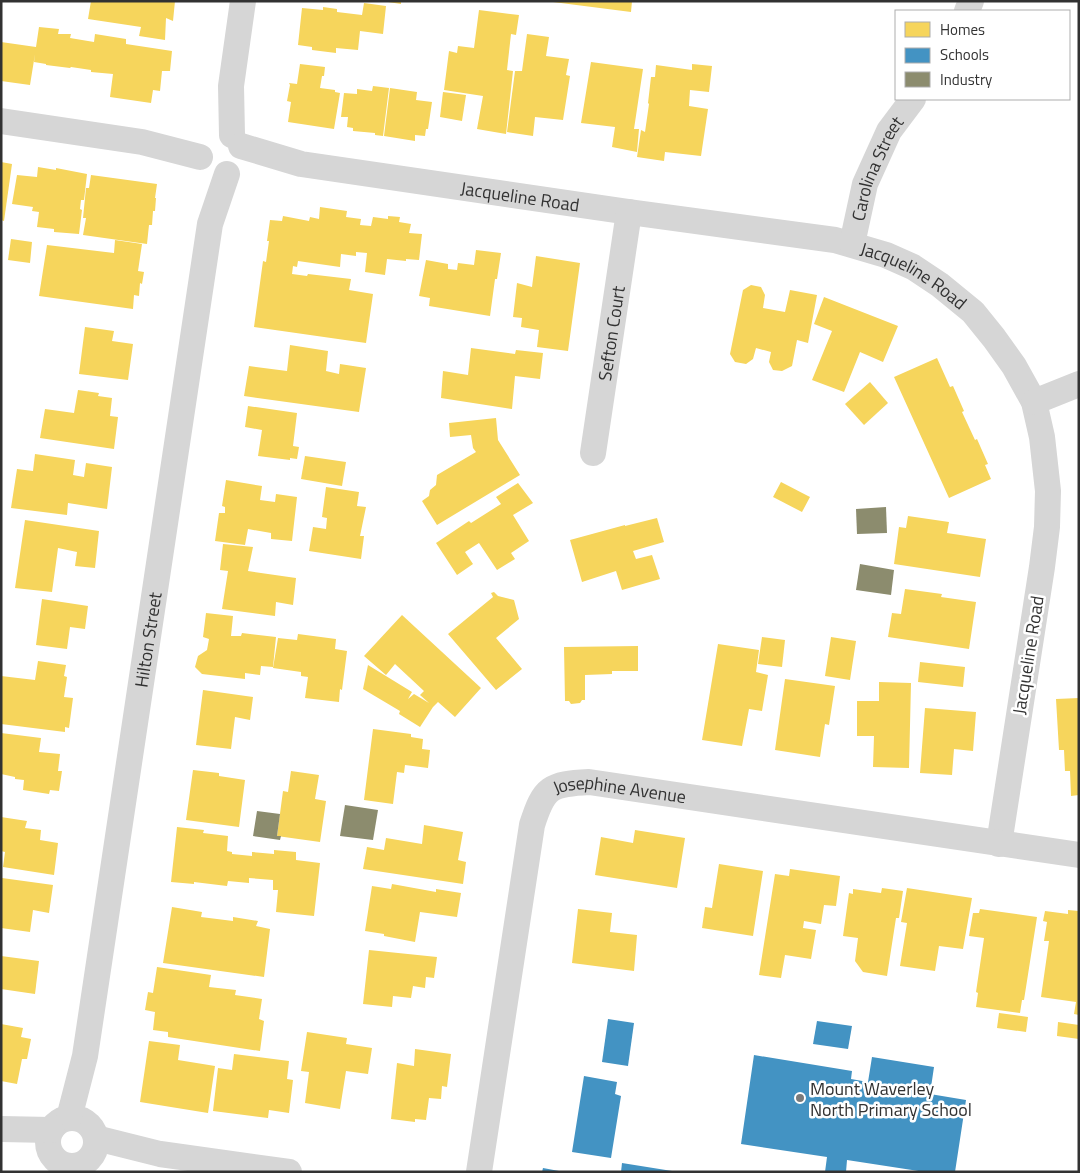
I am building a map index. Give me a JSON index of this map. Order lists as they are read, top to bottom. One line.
{"streets":{"street":["Carolina Street","Jacqueline Road","Sefton Court","Hilton Street","Josephine Avenue"]},"crossings":[["Carolina Street","Jacqueline Road"],["Jacqueline Road","Sefton Court"],["Jacqueline Road","Hilton Street"],["Jacqueline Road","Josephine Avenue"]],"places":["Mount Waverley North Primary School"],"legend":["Homes","Schools","Industry"]}
